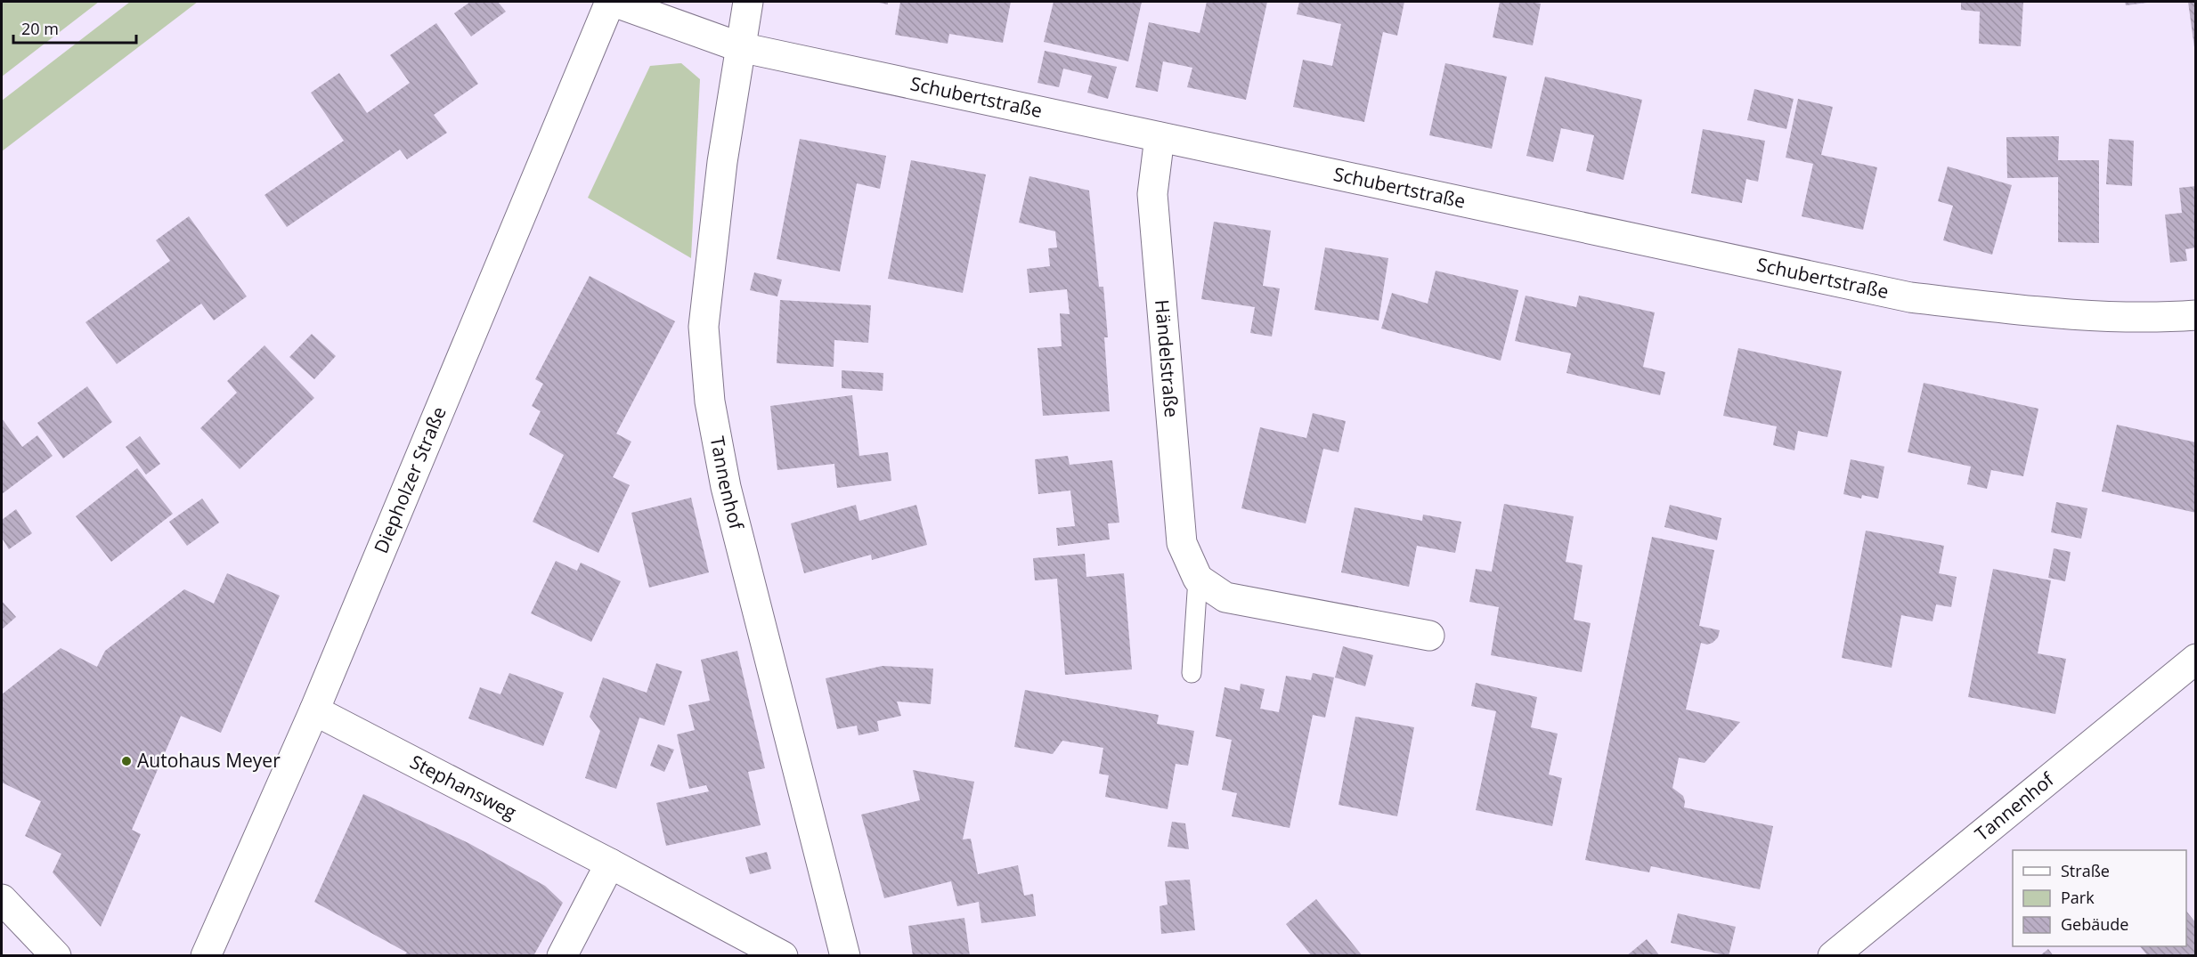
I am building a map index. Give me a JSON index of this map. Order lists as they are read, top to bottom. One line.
{"streets":{"street":["Schubertstraße","Händelstraße","Diepholzer Straße","Tannenhof","Stephansweg"]},"crossings":[["Schubertstraße","Händelstraße"],["Schubertstraße","Diepholzer Straße"],["Schubertstraße","Tannenhof"],["Diepholzer Straße","Stephansweg"]],"places":["Autohaus Meyer"],"legend":["Straße","Park","Gebäude"],"scale_bar":"20 m"}
